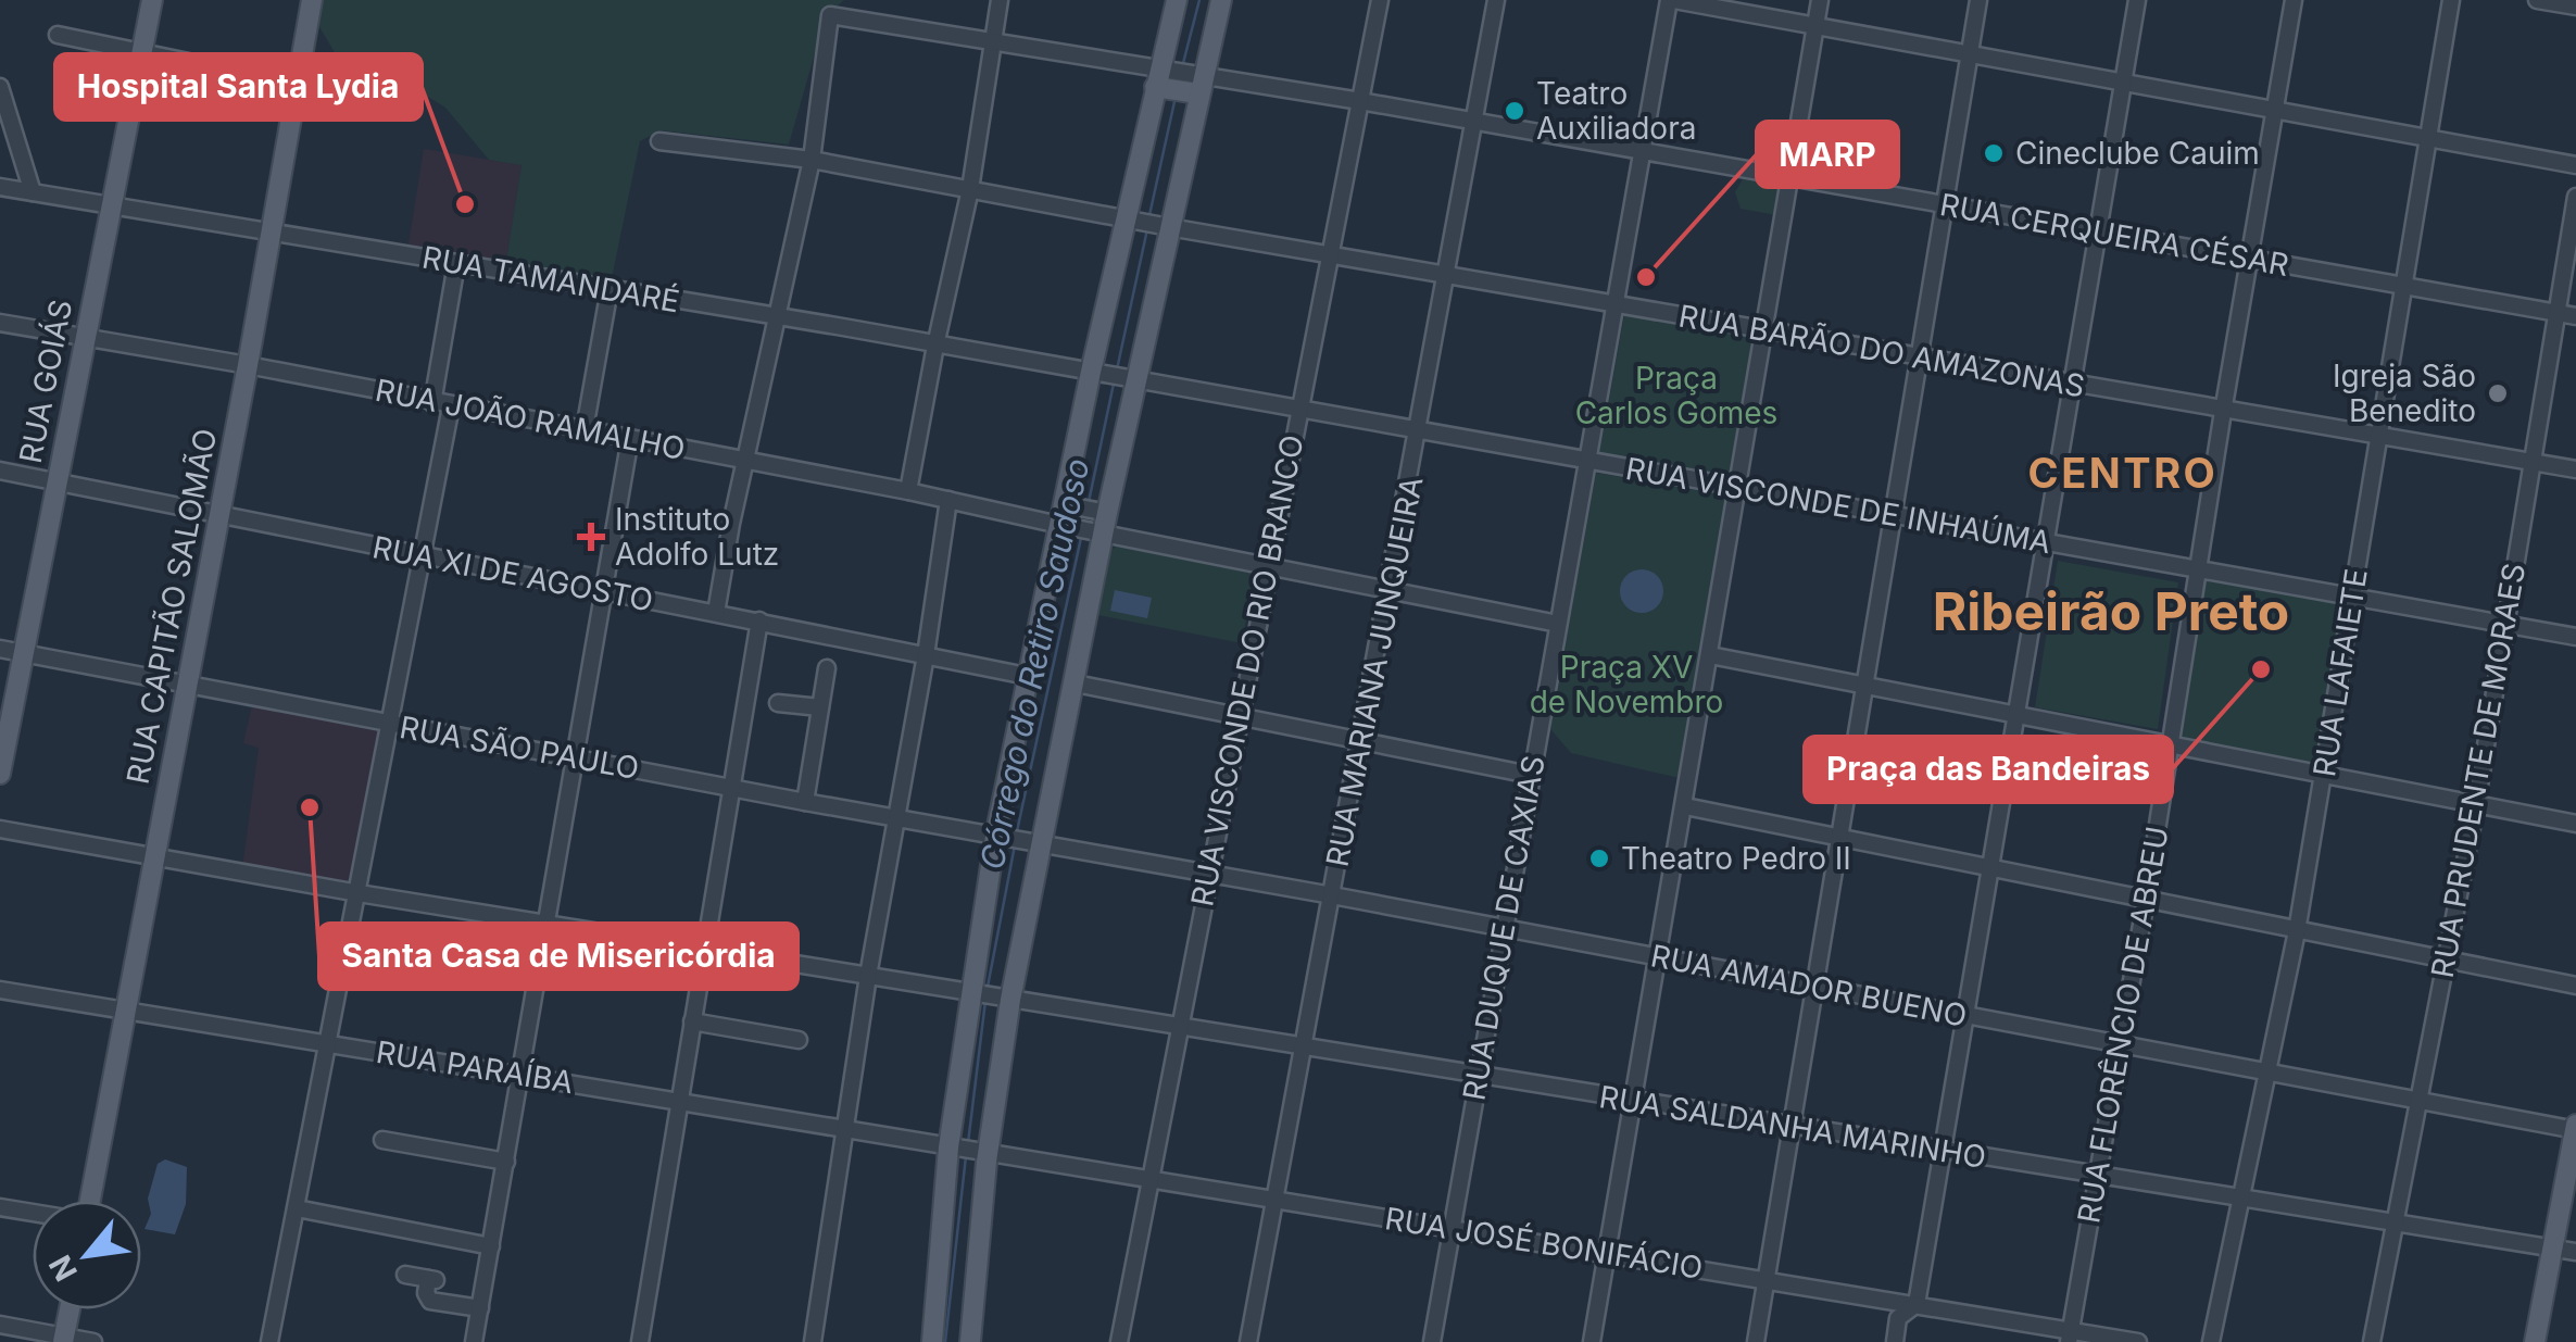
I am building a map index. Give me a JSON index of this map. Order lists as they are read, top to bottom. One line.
{"streets":{"main road":["RUA GOIÁS","RUA CAPITÃO SALOMÃO"],"street":["RUA CERQUEIRA CÉSAR","RUA TAMANDARÉ","RUA BARÃO DO AMAZONAS","RUA JOÃO RAMALHO","RUA VISCONDE DE INHAÚMA","RUA XI DE AGOSTO","RUA VISCONDE DO RIO BRANCO","RUA MARIANA JUNQUEIRA","RUA LAFAIETE","RUA SÃO PAULO","RUA PRUDENTE DE MORAES","RUA DUQUE DE CAXIAS","RUA AMADOR BUENO","RUA FLORÊNCIO DE ABREU","RUA PARAÍBA","RUA SALDANHA MARINHO","RUA JOSÉ BONIFÁCIO"]},"crossings":[["RUA CERQUEIRA CÉSAR","RUA VISCONDE DO RIO BRANCO"],["RUA CERQUEIRA CÉSAR","RUA MARIANA JUNQUEIRA"],["RUA CERQUEIRA CÉSAR","RUA LAFAIETE"],["RUA CERQUEIRA CÉSAR","RUA PRUDENTE DE MORAES"],["RUA CERQUEIRA CÉSAR","RUA DUQUE DE CAXIAS"],["RUA CERQUEIRA CÉSAR","RUA FLORÊNCIO DE ABREU"],["RUA TAMANDARÉ","RUA GOIÁS"],["RUA TAMANDARÉ","RUA VISCONDE DE INHAÚMA"],["RUA TAMANDARÉ","RUA CAPITÃO SALOMÃO"],["RUA BARÃO DO AMAZONAS","RUA VISCONDE DO RIO BRANCO"],["RUA BARÃO DO AMAZONAS","RUA MARIANA JUNQUEIRA"],["RUA BARÃO DO AMAZONAS","RUA LAFAIETE"],["RUA BARÃO DO AMAZONAS","RUA PRUDENTE DE MORAES"],["RUA BARÃO DO AMAZONAS","RUA DUQUE DE CAXIAS"],["RUA BARÃO DO AMAZONAS","RUA FLORÊNCIO DE ABREU"],["RUA GOIÁS","RUA JOÃO RAMALHO"],["RUA GOIÁS","RUA XI DE AGOSTO"],["RUA GOIÁS","RUA SÃO PAULO"],["RUA JOÃO RAMALHO","RUA CAPITÃO SALOMÃO"],["RUA VISCONDE DE INHAÚMA","RUA VISCONDE DO RIO BRANCO"],["RUA VISCONDE DE INHAÚMA","RUA MARIANA JUNQUEIRA"],["RUA VISCONDE DE INHAÚMA","RUA LAFAIETE"],["RUA VISCONDE DE INHAÚMA","RUA PRUDENTE DE MORAES"],["RUA VISCONDE DE INHAÚMA","RUA DUQUE DE CAXIAS"],["RUA VISCONDE DE INHAÚMA","RUA FLORÊNCIO DE ABREU"],["RUA XI DE AGOSTO","RUA CAPITÃO SALOMÃO"],["RUA CAPITÃO SALOMÃO","RUA SÃO PAULO"],["RUA CAPITÃO SALOMÃO","RUA PARAÍBA"],["RUA CAPITÃO SALOMÃO","RUA SALDANHA MARINHO"],["RUA VISCONDE DO RIO BRANCO","RUA AMADOR BUENO"],["RUA VISCONDE DO RIO BRANCO","RUA SALDANHA MARINHO"],["RUA VISCONDE DO RIO BRANCO","RUA JOSÉ BONIFÁCIO"],["RUA MARIANA JUNQUEIRA","RUA AMADOR BUENO"],["RUA MARIANA JUNQUEIRA","RUA SALDANHA MARINHO"],["RUA MARIANA JUNQUEIRA","RUA JOSÉ BONIFÁCIO"],["RUA LAFAIETE","RUA AMADOR BUENO"],["RUA LAFAIETE","RUA SALDANHA MARINHO"],["RUA SÃO PAULO","RUA AMADOR BUENO"],["RUA PRUDENTE DE MORAES","RUA AMADOR BUENO"],["RUA PRUDENTE DE MORAES","RUA SALDANHA MARINHO"],["RUA DUQUE DE CAXIAS","RUA AMADOR BUENO"],["RUA DUQUE DE CAXIAS","RUA SALDANHA MARINHO"],["RUA DUQUE DE CAXIAS","RUA JOSÉ BONIFÁCIO"],["RUA AMADOR BUENO","RUA FLORÊNCIO DE ABREU"],["RUA FLORÊNCIO DE ABREU","RUA SALDANHA MARINHO"],["RUA FLORÊNCIO DE ABREU","RUA JOSÉ BONIFÁCIO"],["RUA PARAÍBA","RUA JOSÉ BONIFÁCIO"]],"districts":["CENTRO","Ribeirão Preto"],"water":["Córrego do Retiro Saudoso"],"parks":["Praça Carlos Gomes","Praça XV de Novembro"],"places":{"other":["Teatro Auxiliadora","Cineclube Cauim","Hospital Santa Lydia","MARP","Igreja São Benedito","Praça das Bandeiras","Santa Casa de Misericórdia","Theatro Pedro II"],"health":["Instituto Adolfo Lutz"]},"north":"bottom left"}
